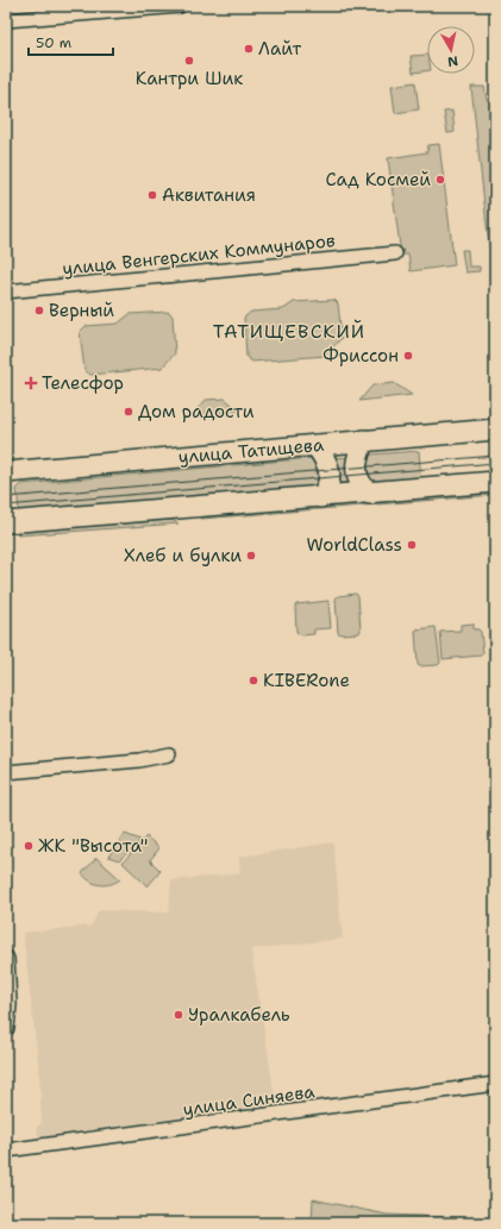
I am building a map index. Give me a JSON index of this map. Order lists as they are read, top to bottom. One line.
{"streets":{"main road":["улица Татищева"],"street":["улица Венгерских Коммунаров","улица Синяева"]},"districts":["ТАТИЩЕВСКИЙ"],"places":{"other":["Лайт","Кантри Шик","Сад Космей","Аквитания","Верный","Фриссон","Дом радости","WorldClass","Хлеб и булки","KIBERone","ЖК \"Высота\"","Уралкабель"],"health":["Телесфор"]},"scale_bar":"50 m","north":"bottom"}
